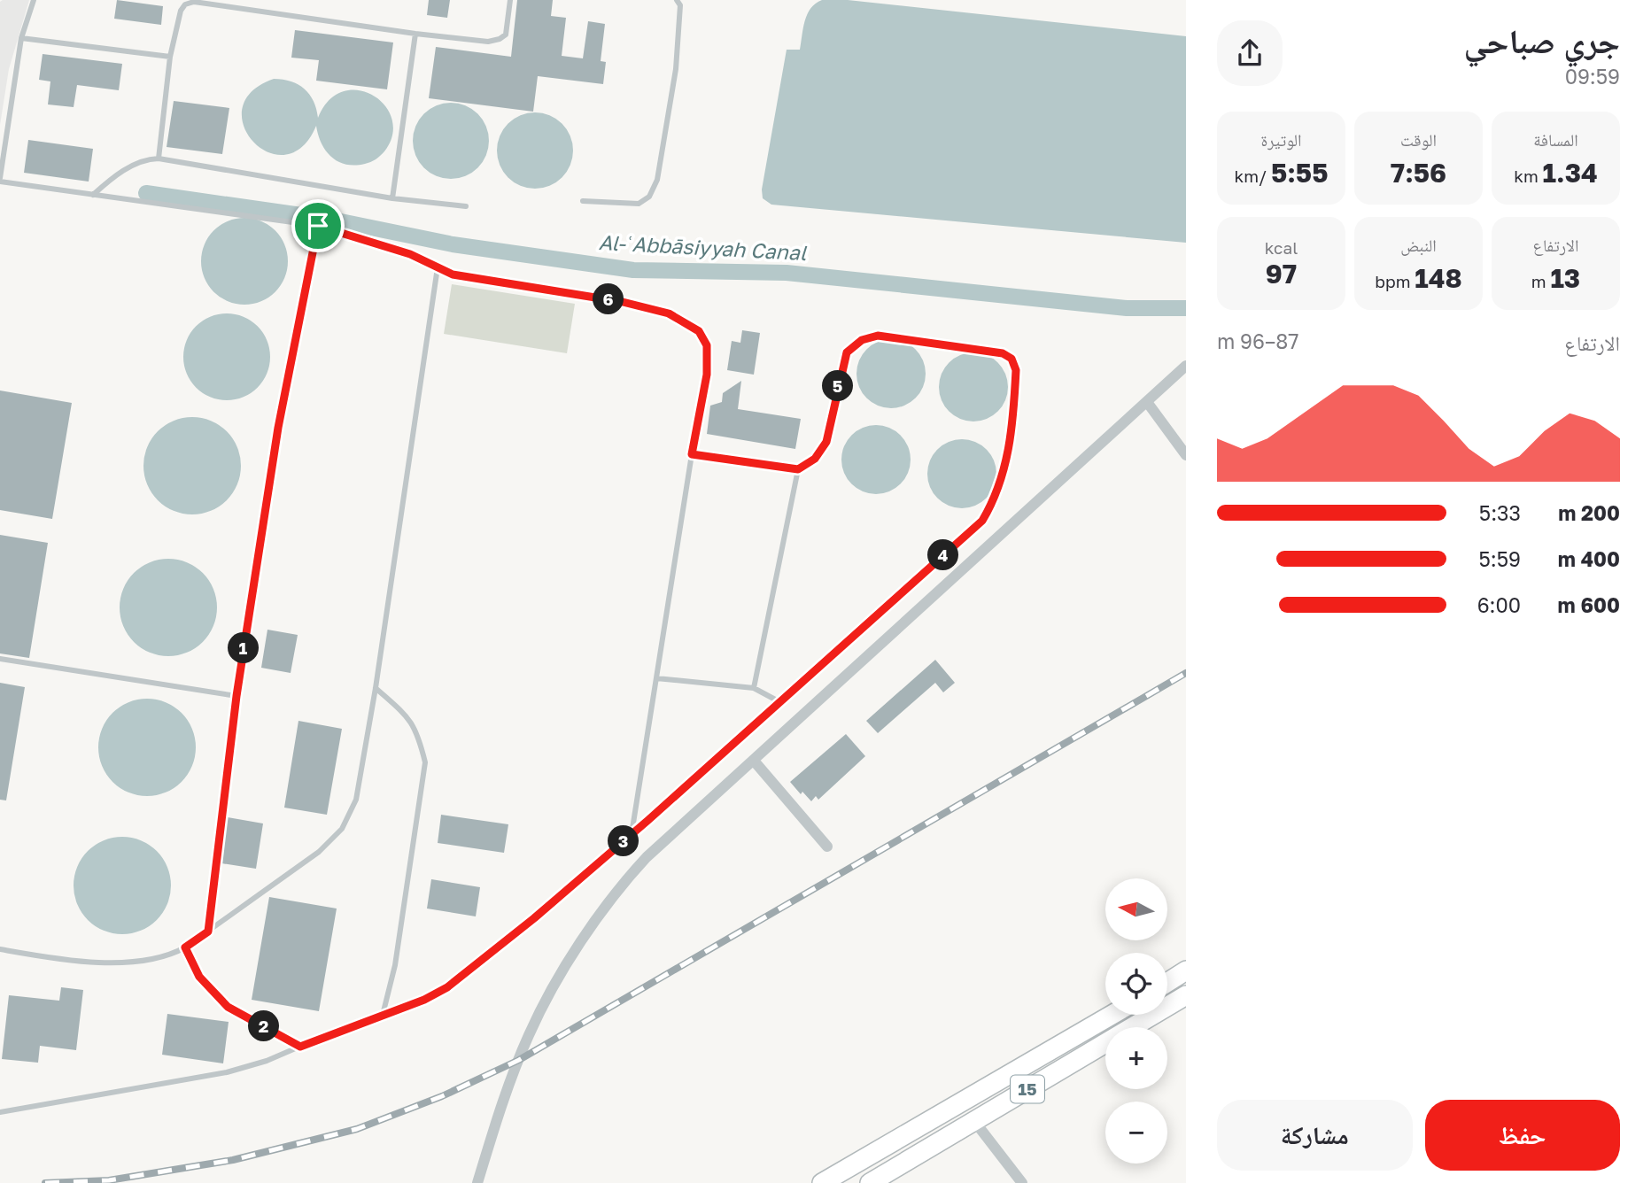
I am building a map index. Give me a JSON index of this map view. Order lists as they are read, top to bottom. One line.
{"streets":{"highway":["15"]},"water":["Al-ʿAbbāsiyyah Canal"],"north":"left","page":{"heading":["جري صباحي","09:59"],"stats":[["المسافة","1.34 km"],["الوقت","7:56"],["الوتيرة","5:55 /km"],["الارتفاع","13 m"],["النبض","148 bpm"],["kcal","97"]],"pins":["6","5","4","1","3","2"],"chart":["الارتفاع","87–96 m"],"list":[{"name":"200 m","note":"5:33"},{"name":"400 m","note":"5:59"},{"name":"600 m","note":"6:00"}],"map_buttons":["+","−"],"buttons":["حفظ","مشاركة"]}}
